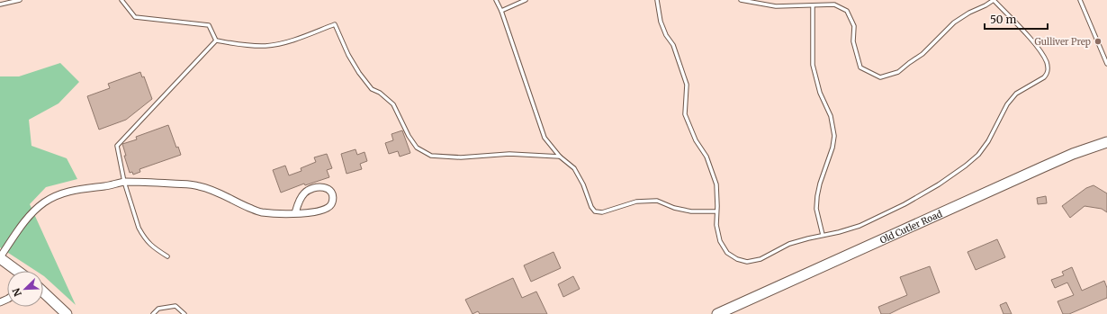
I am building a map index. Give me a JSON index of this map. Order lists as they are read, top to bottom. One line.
{"streets":{"main road":["Old Cutler Road"]},"places":["Gulliver Prep"],"scale_bar":"50 m","north":"bottom left"}
